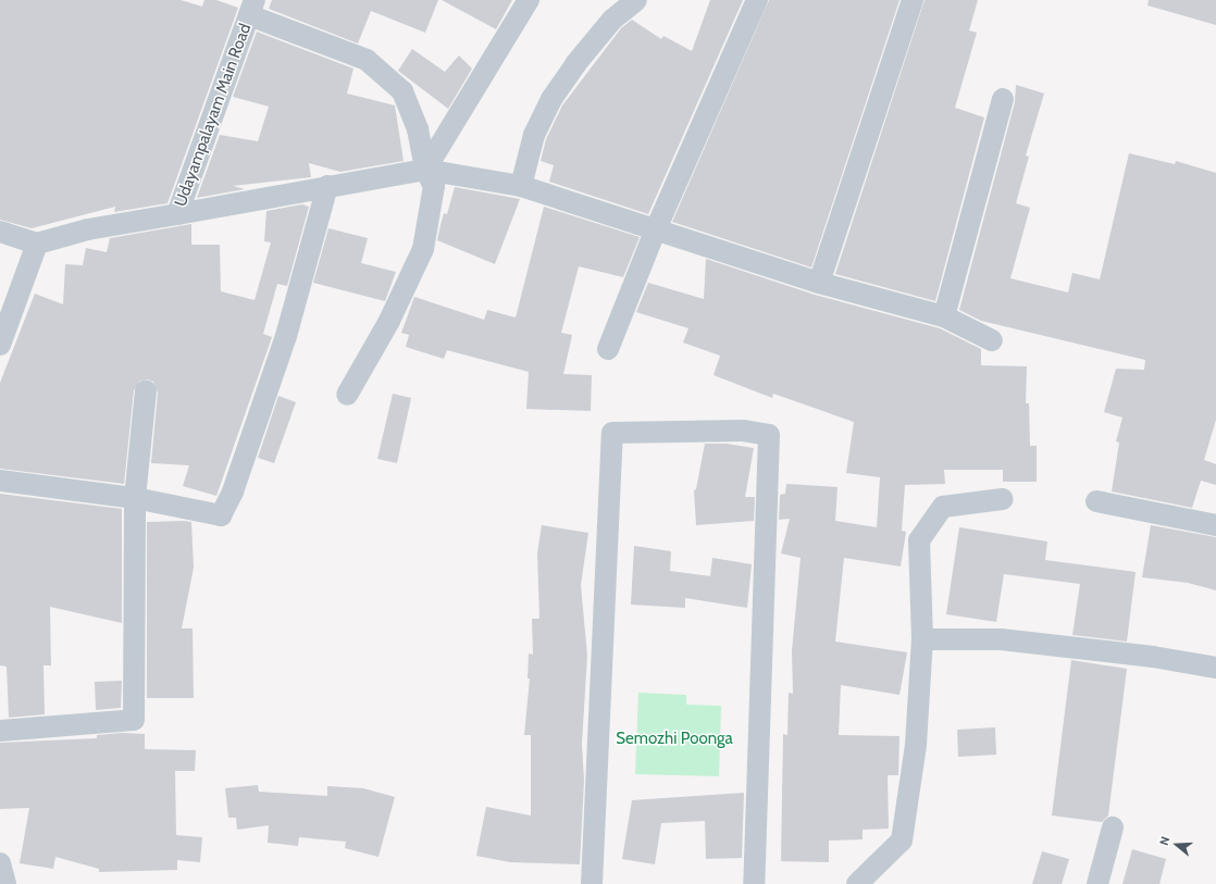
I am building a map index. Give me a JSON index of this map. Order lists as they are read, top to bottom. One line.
{"streets":{"street":["Udayampalayam Main Road"]},"parks":["Semozhi Poonga"],"north":"left"}
